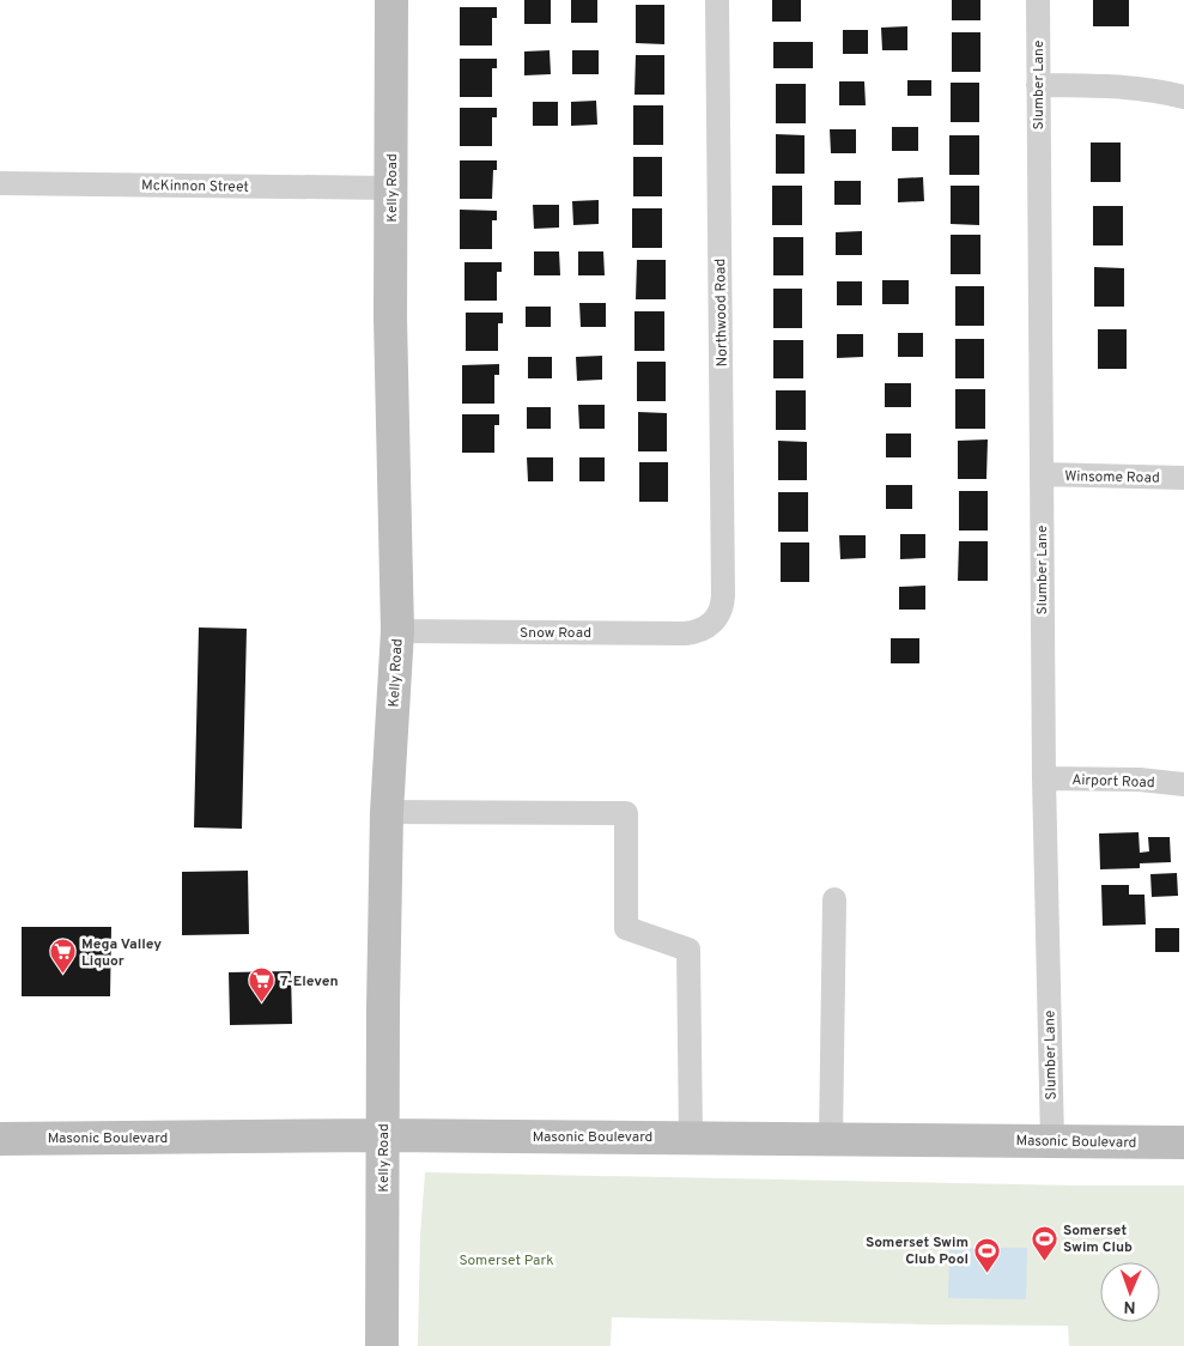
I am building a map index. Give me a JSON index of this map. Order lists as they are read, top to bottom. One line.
{"streets":{"street":["Slumber Lane","McKinnon Street","Kelly Road","Northwood Road","Winsome Road","Snow Road","Airport Road","Masonic Boulevard"]},"crossings":[["Slumber Lane","Winsome Road"],["Slumber Lane","Airport Road"],["Slumber Lane","Masonic Boulevard"],["McKinnon Street","Kelly Road"],["Kelly Road","Snow Road"],["Kelly Road","Masonic Boulevard"],["Northwood Road","Snow Road"]],"parks":["Somerset Park"],"places":{"supermarket":["Mega Valley Liquor","7-Eleven"],"sports":["Somerset Swim Club","Somerset Swim Club Pool"]},"north":"bottom"}
